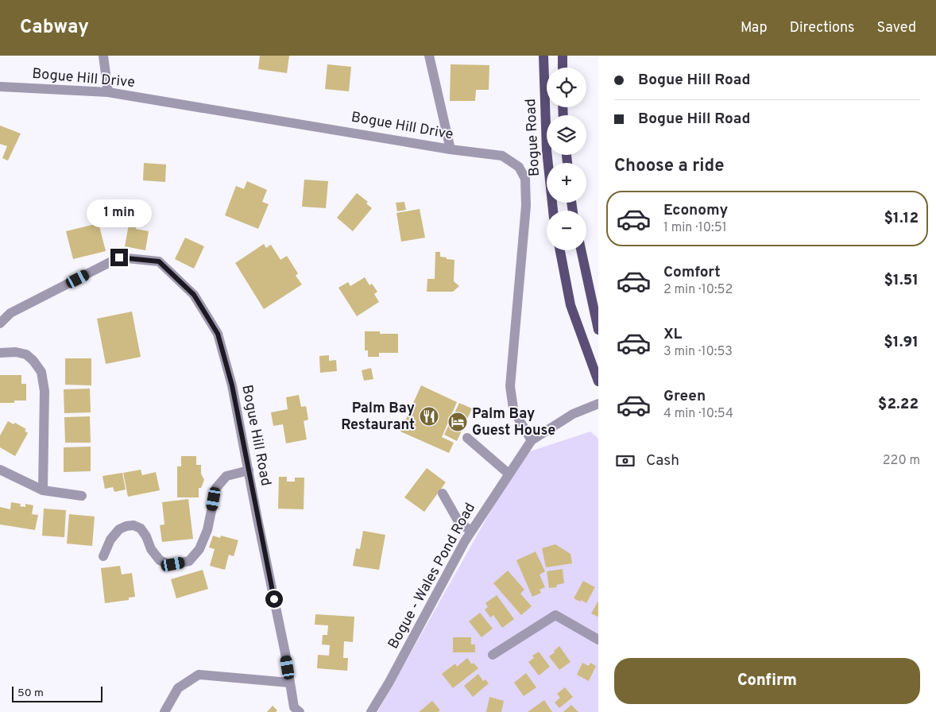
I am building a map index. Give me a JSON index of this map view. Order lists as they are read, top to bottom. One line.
{"streets":{"main road":["Bogue Road"],"street":["Bogue Hill Drive","Bogue Hill Road","Bogue - Wales Pond Road"]},"crossings":[["Bogue Hill Drive","Bogue - Wales Pond Road"]],"places":{"restaurant":["Palm Bay Restaurant"],"hotel":["Palm Bay Guest House"]},"scale_bar":"50 m","page":{"header":"Cabway","nav":["Map","Directions","Saved"],"banner":["Bogue Hill Road","Bogue Hill Road"],"map_buttons":["+","−"],"heading":"Choose a ride","list":[{"name":"Economy","note":"1 min · 10:51","value":"$1.12"},{"name":"Comfort","note":"2 min · 10:52","value":"$1.51"},{"name":"XL","note":"3 min · 10:53","value":"$1.91"},{"name":"Green","note":"4 min · 10:54","value":"$2.22"}],"bubble":"1 min","pay":["Cash","220 m"],"buttons":"Confirm","scale":"50 m"}}
